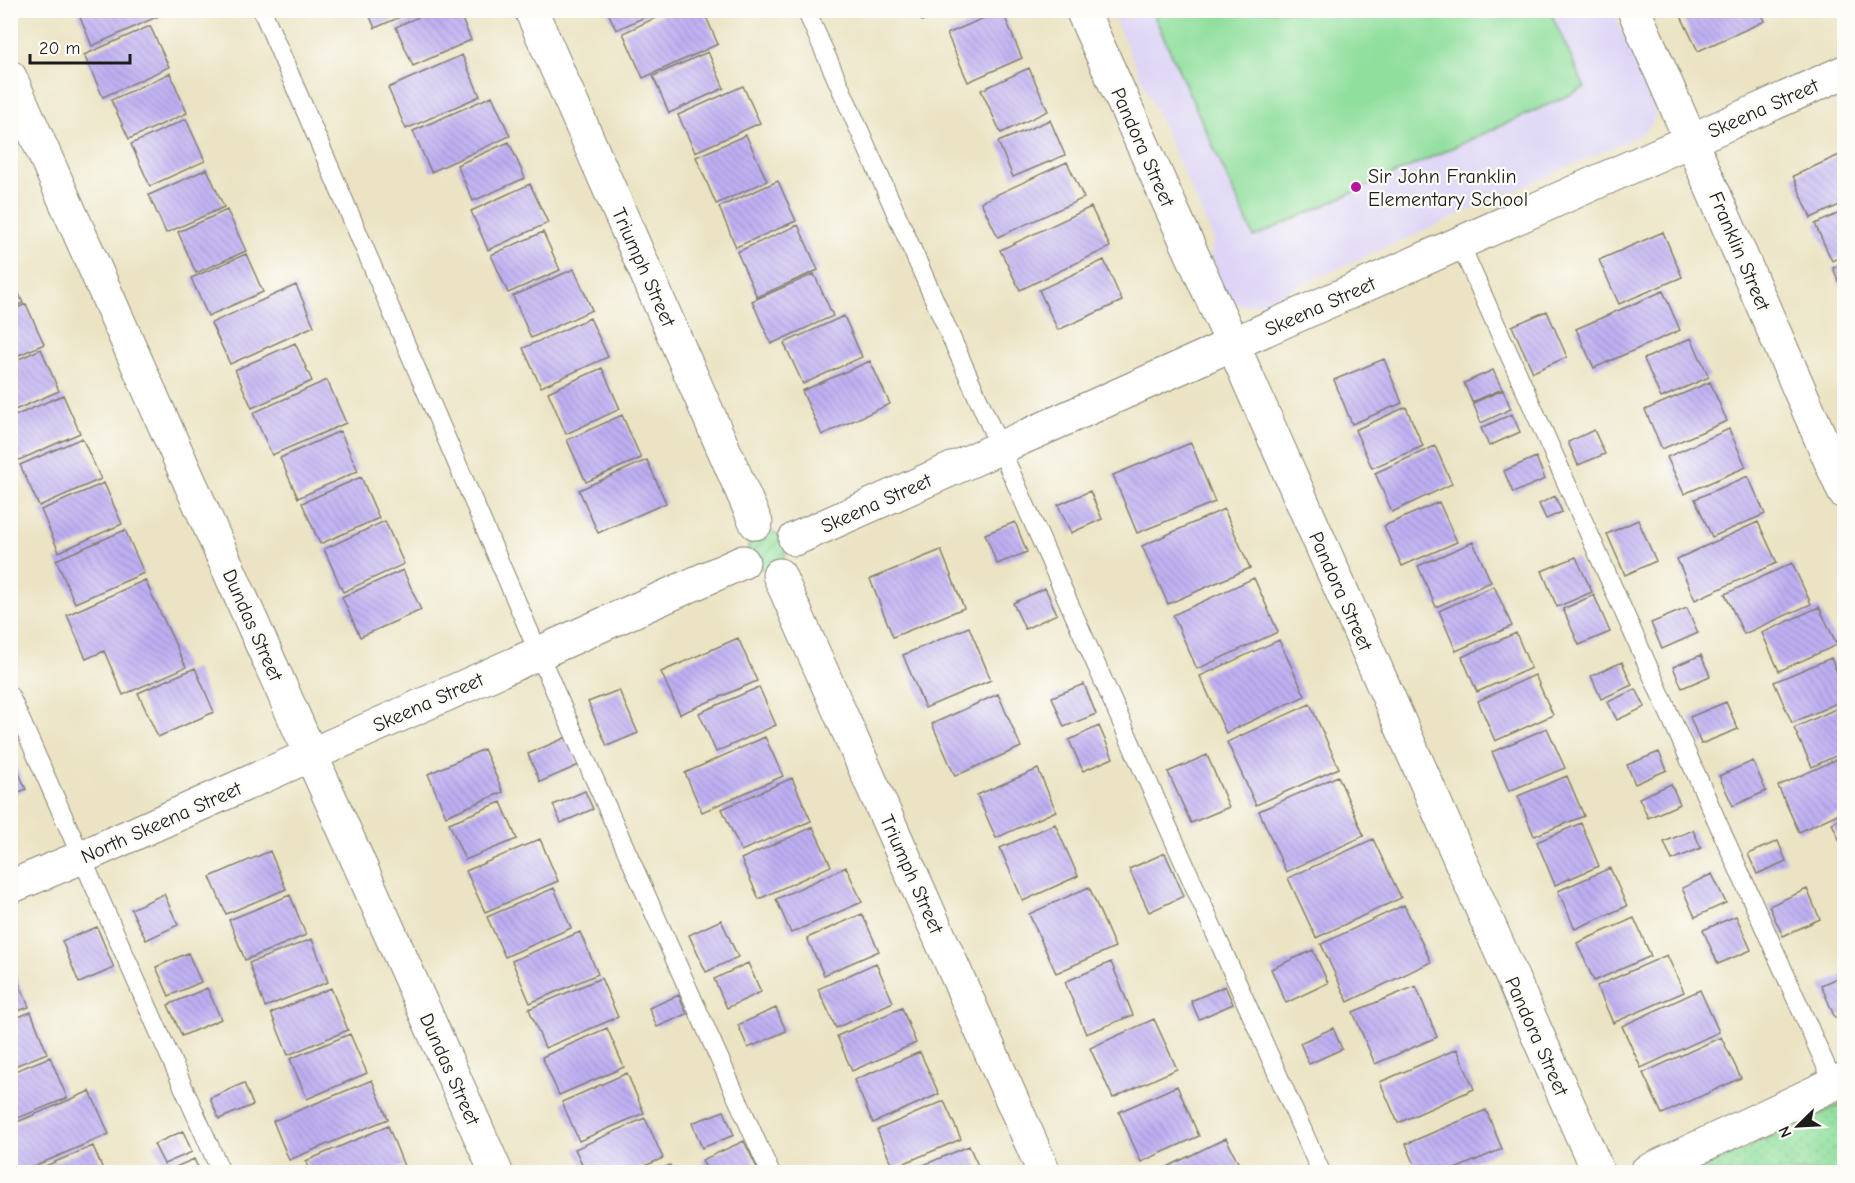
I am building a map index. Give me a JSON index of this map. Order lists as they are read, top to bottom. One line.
{"streets":{"street":["Skeena Street","Pandora Street","Franklin Street","Triumph Street","Dundas Street","North Skeena Street"]},"crossings":[["Skeena Street","Pandora Street"],["Skeena Street","Franklin Street"],["Skeena Street","Triumph Street"],["Skeena Street","Dundas Street"],["Skeena Street","North Skeena Street"],["Dundas Street","North Skeena Street"]],"places":["Sir John Franklin Elementary School"],"scale_bar":"20 m","north":"bottom left"}
